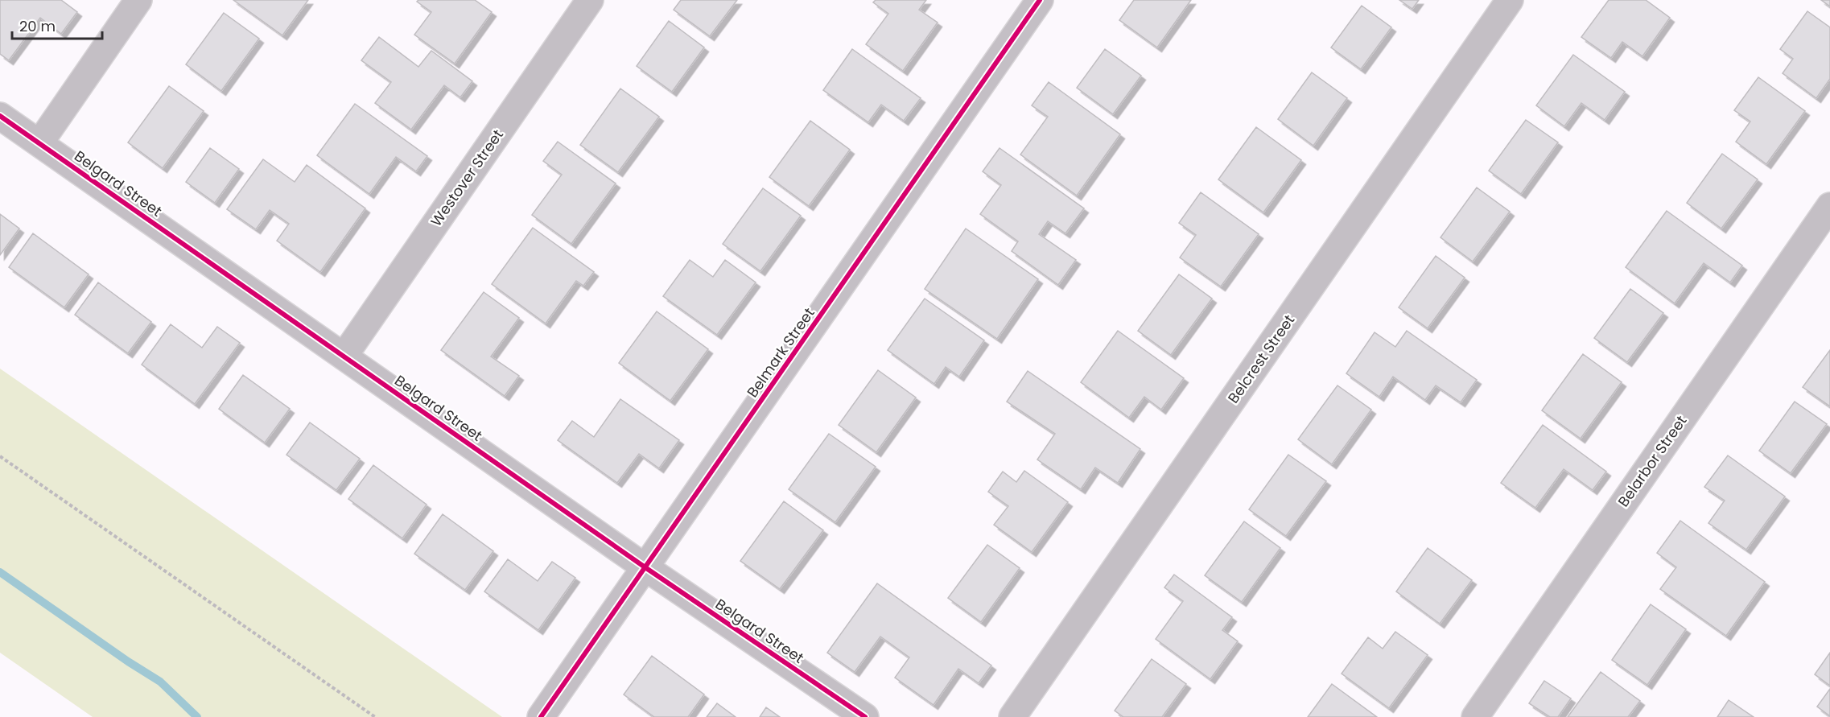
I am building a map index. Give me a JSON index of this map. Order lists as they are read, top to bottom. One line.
{"streets":{"street":["Westover Street","Belgard Street","Belmark Street","Belcrest Street","Belarbor Street"]},"crossings":[["Westover Street","Belgard Street"],["Belgard Street","Belmark Street"]],"scale_bar":"20 m"}
